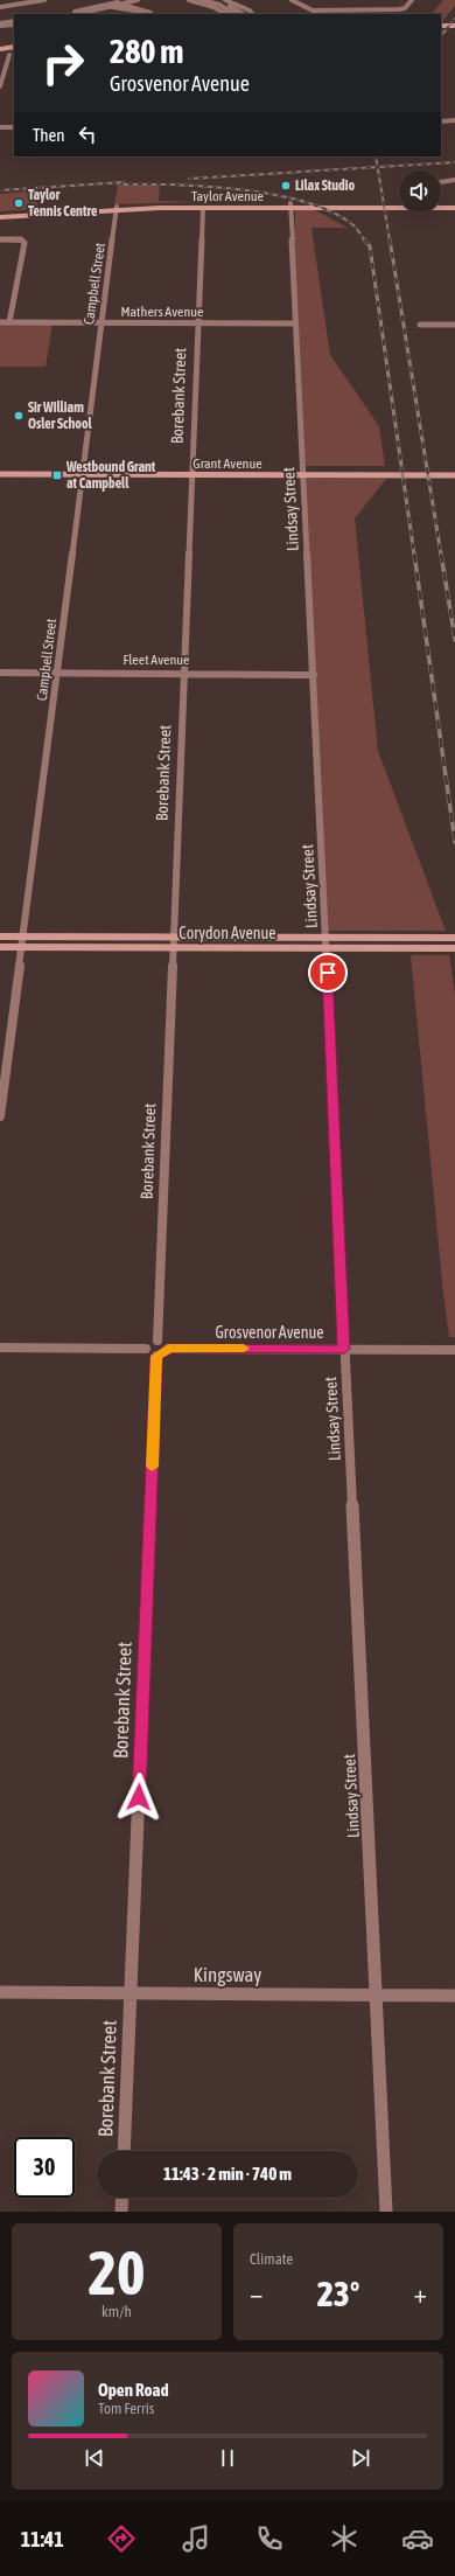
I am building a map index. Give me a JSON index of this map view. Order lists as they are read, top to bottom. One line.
{"streets":{"main road":["Taylor Avenue","Grant Avenue","Corydon Avenue"],"street":["Campbell Street","Mathers Avenue","Borebank Street","Lindsay Street","Fleet Avenue","Grosvenor Avenue","Kingsway"]},"crossings":[["Taylor Avenue","Campbell Street"],["Taylor Avenue","Borebank Street"],["Taylor Avenue","Lindsay Street"],["Campbell Street","Mathers Avenue"],["Campbell Street","Grant Avenue"],["Campbell Street","Fleet Avenue"],["Campbell Street","Corydon Avenue"],["Mathers Avenue","Borebank Street"],["Mathers Avenue","Lindsay Street"],["Borebank Street","Grant Avenue"],["Borebank Street","Fleet Avenue"],["Borebank Street","Corydon Avenue"],["Borebank Street","Grosvenor Avenue"],["Borebank Street","Kingsway"],["Grant Avenue","Lindsay Street"],["Lindsay Street","Fleet Avenue"],["Lindsay Street","Corydon Avenue"],["Lindsay Street","Grosvenor Avenue"],["Lindsay Street","Kingsway"]],"places":{"other":["Lilax Studio","Taylor Tennis Centre","Sir William Osler School"],"transit":["Westbound Grant at Campbell"]},"page":{"turn":["280 m","Grosvenor Avenue"],"then":"Then","limit":"30","trip":"11:43 · 2 min · 740 m","tile":[["20","km/h"],"Climate"],"heat":["−","23°","+"],"song":["Open Road","Tom Ferris"],"tabs":"11:41"}}
